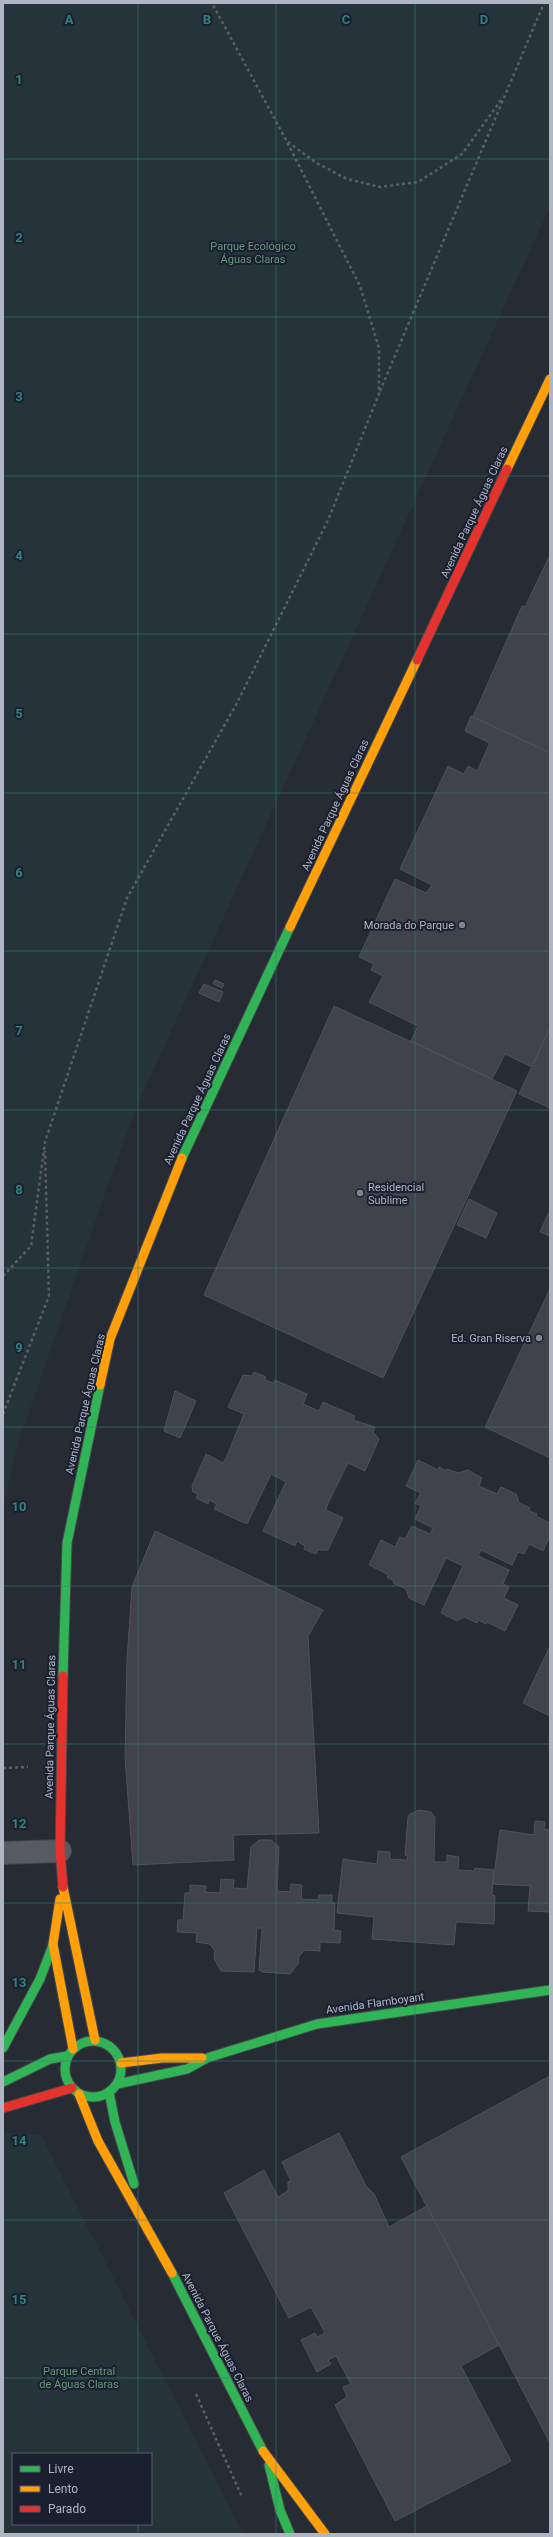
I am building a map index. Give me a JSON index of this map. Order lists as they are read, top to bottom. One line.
{"streets":{"street":["Avenida Parque Águas Claras","Avenida Flamboyant"]},"crossings":[["Avenida Parque Águas Claras","Avenida Flamboyant"]],"parks":["Parque Ecológico Águas Claras","Parque Central de Águas Claras"],"places":["Morada do Parque","Residencial Sublime","Ed. Gran Riserva"],"legend":["Livre","Lento","Parado"],"grid":{"columns":["A","B","C","D"],"rows":["1","2","3","4","5","6","7","8","9","10","11","12","13","14","15"]}}
